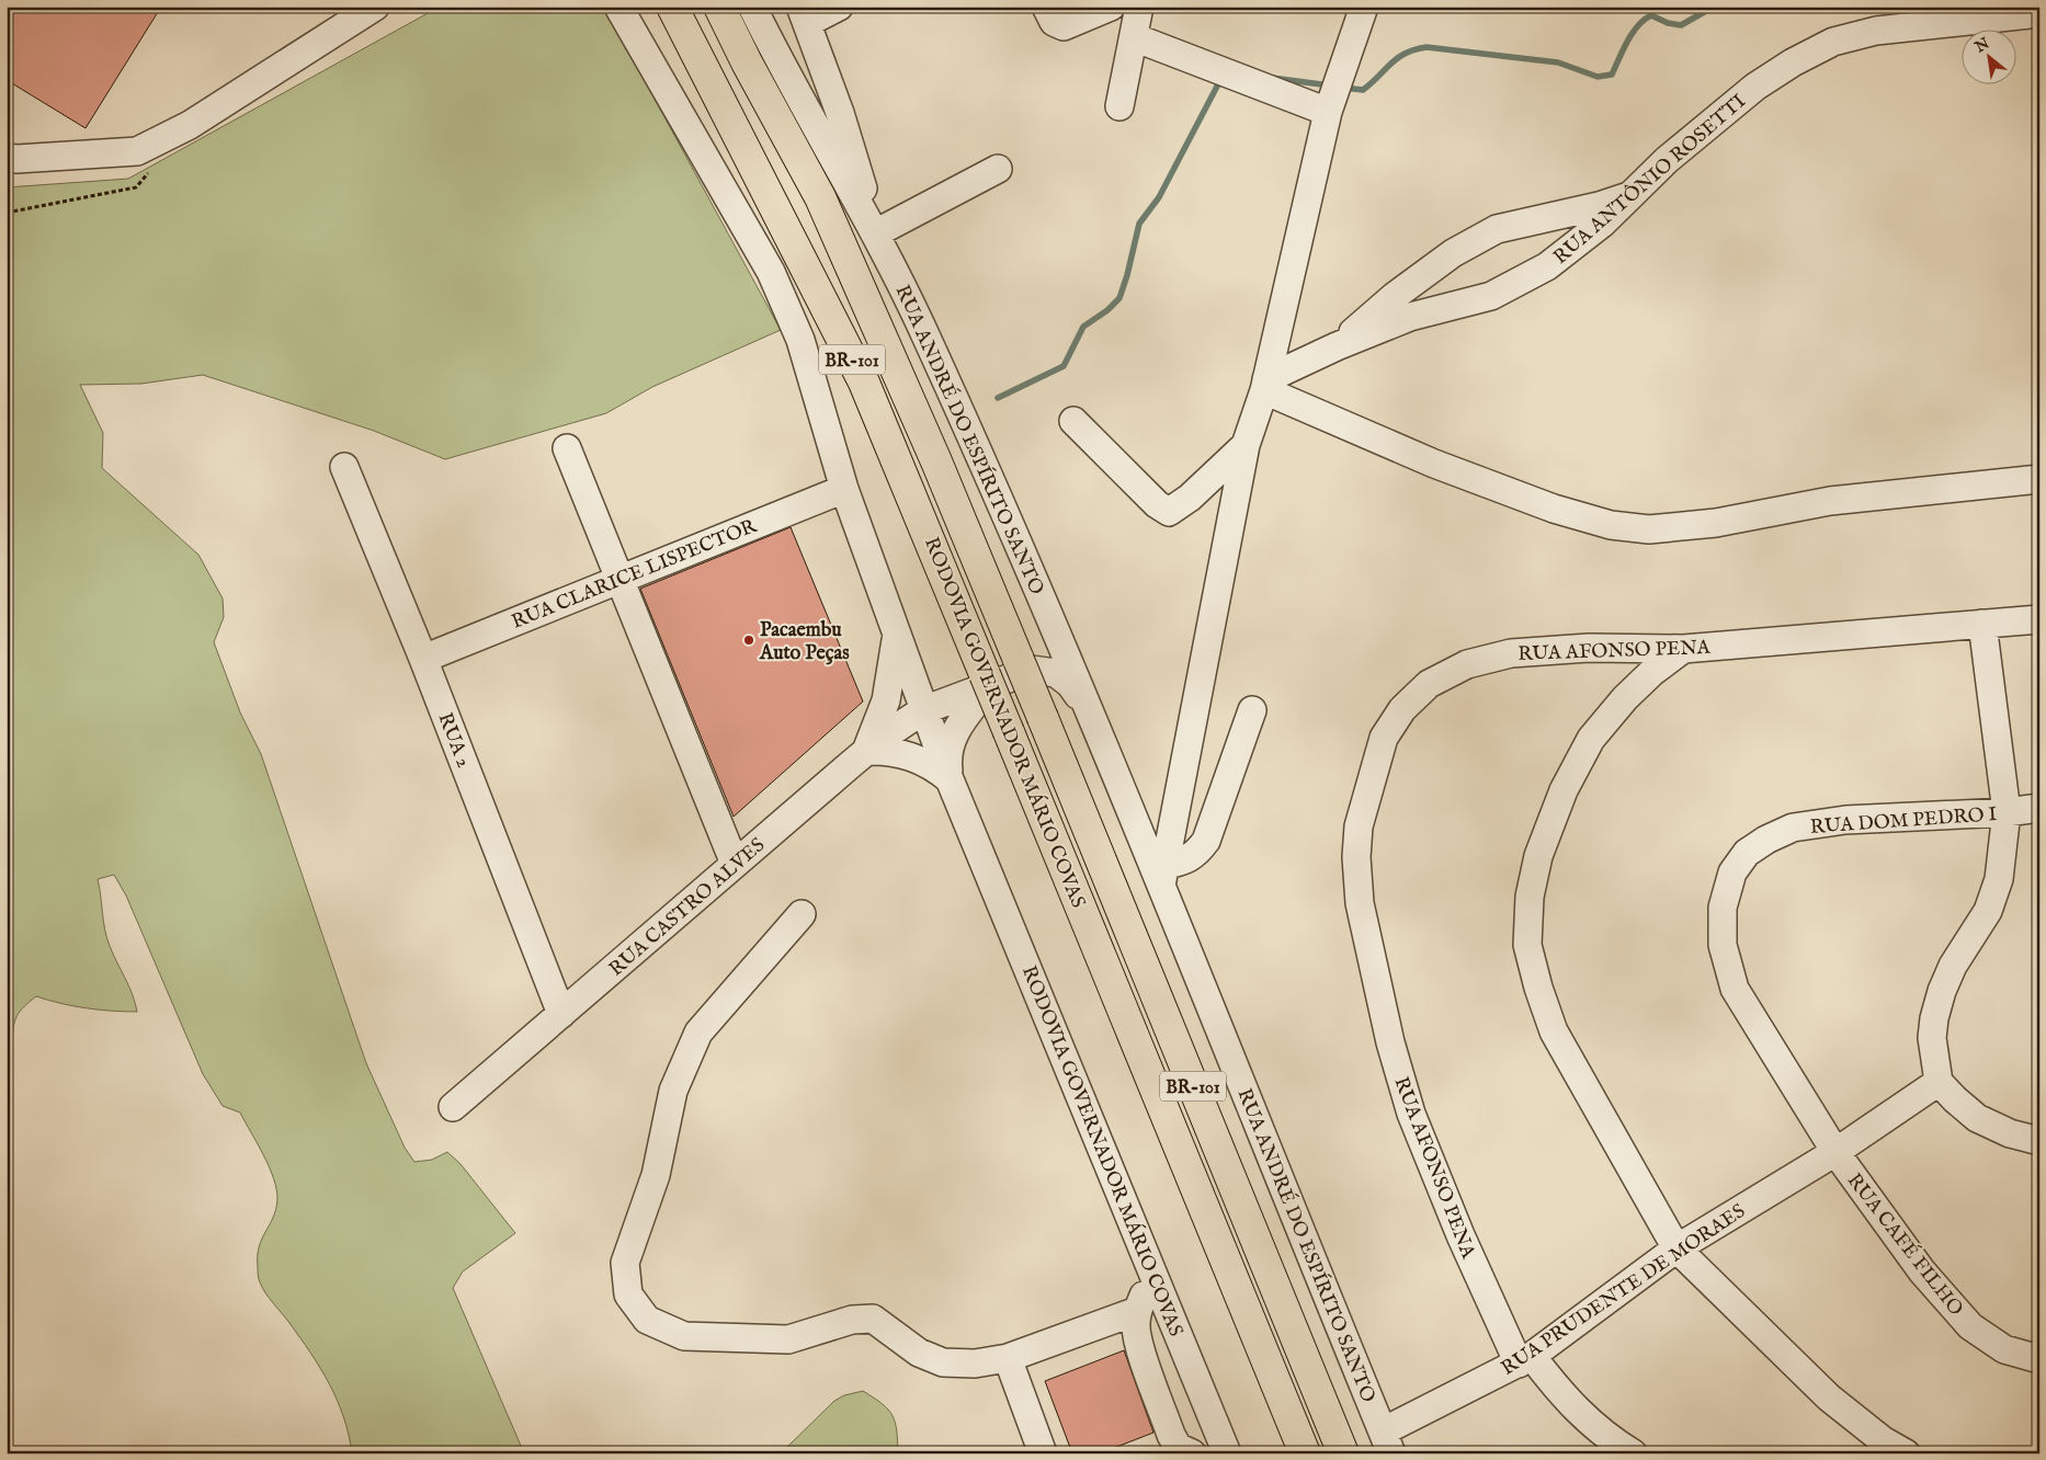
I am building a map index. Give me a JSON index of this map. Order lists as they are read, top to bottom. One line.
{"streets":{"highway":["BR-101","RODOVIA GOVERNADOR MÁRIO COVAS"],"street":["RUA ANTÔNIO ROSETTI","RUA ANDRÉ DO ESPÍRITO SANTO","RUA CLARICE LISPECTOR","RUA AFONSO PENA","RUA 2","RUA DOM PEDRO I","RUA CASTRO ALVES","RUA CAFÉ FILHO","RUA PRUDENTE DE MORAES"]},"crossings":[["RUA ANDRÉ DO ESPÍRITO SANTO","RUA CASTRO ALVES"],["RUA ANDRÉ DO ESPÍRITO SANTO","RUA PRUDENTE DE MORAES"],["RUA CLARICE LISPECTOR","RODOVIA GOVERNADOR MÁRIO COVAS"],["RUA CLARICE LISPECTOR","RUA 2"],["RUA AFONSO PENA","RUA PRUDENTE DE MORAES"],["RODOVIA GOVERNADOR MÁRIO COVAS","RUA CASTRO ALVES"],["RUA 2","RUA CASTRO ALVES"],["RUA DOM PEDRO I","RUA CAFÉ FILHO"],["RUA DOM PEDRO I","RUA PRUDENTE DE MORAES"],["RUA CAFÉ FILHO","RUA PRUDENTE DE MORAES"]],"places":["Pacaembu Auto Peças"],"north":"top left"}
